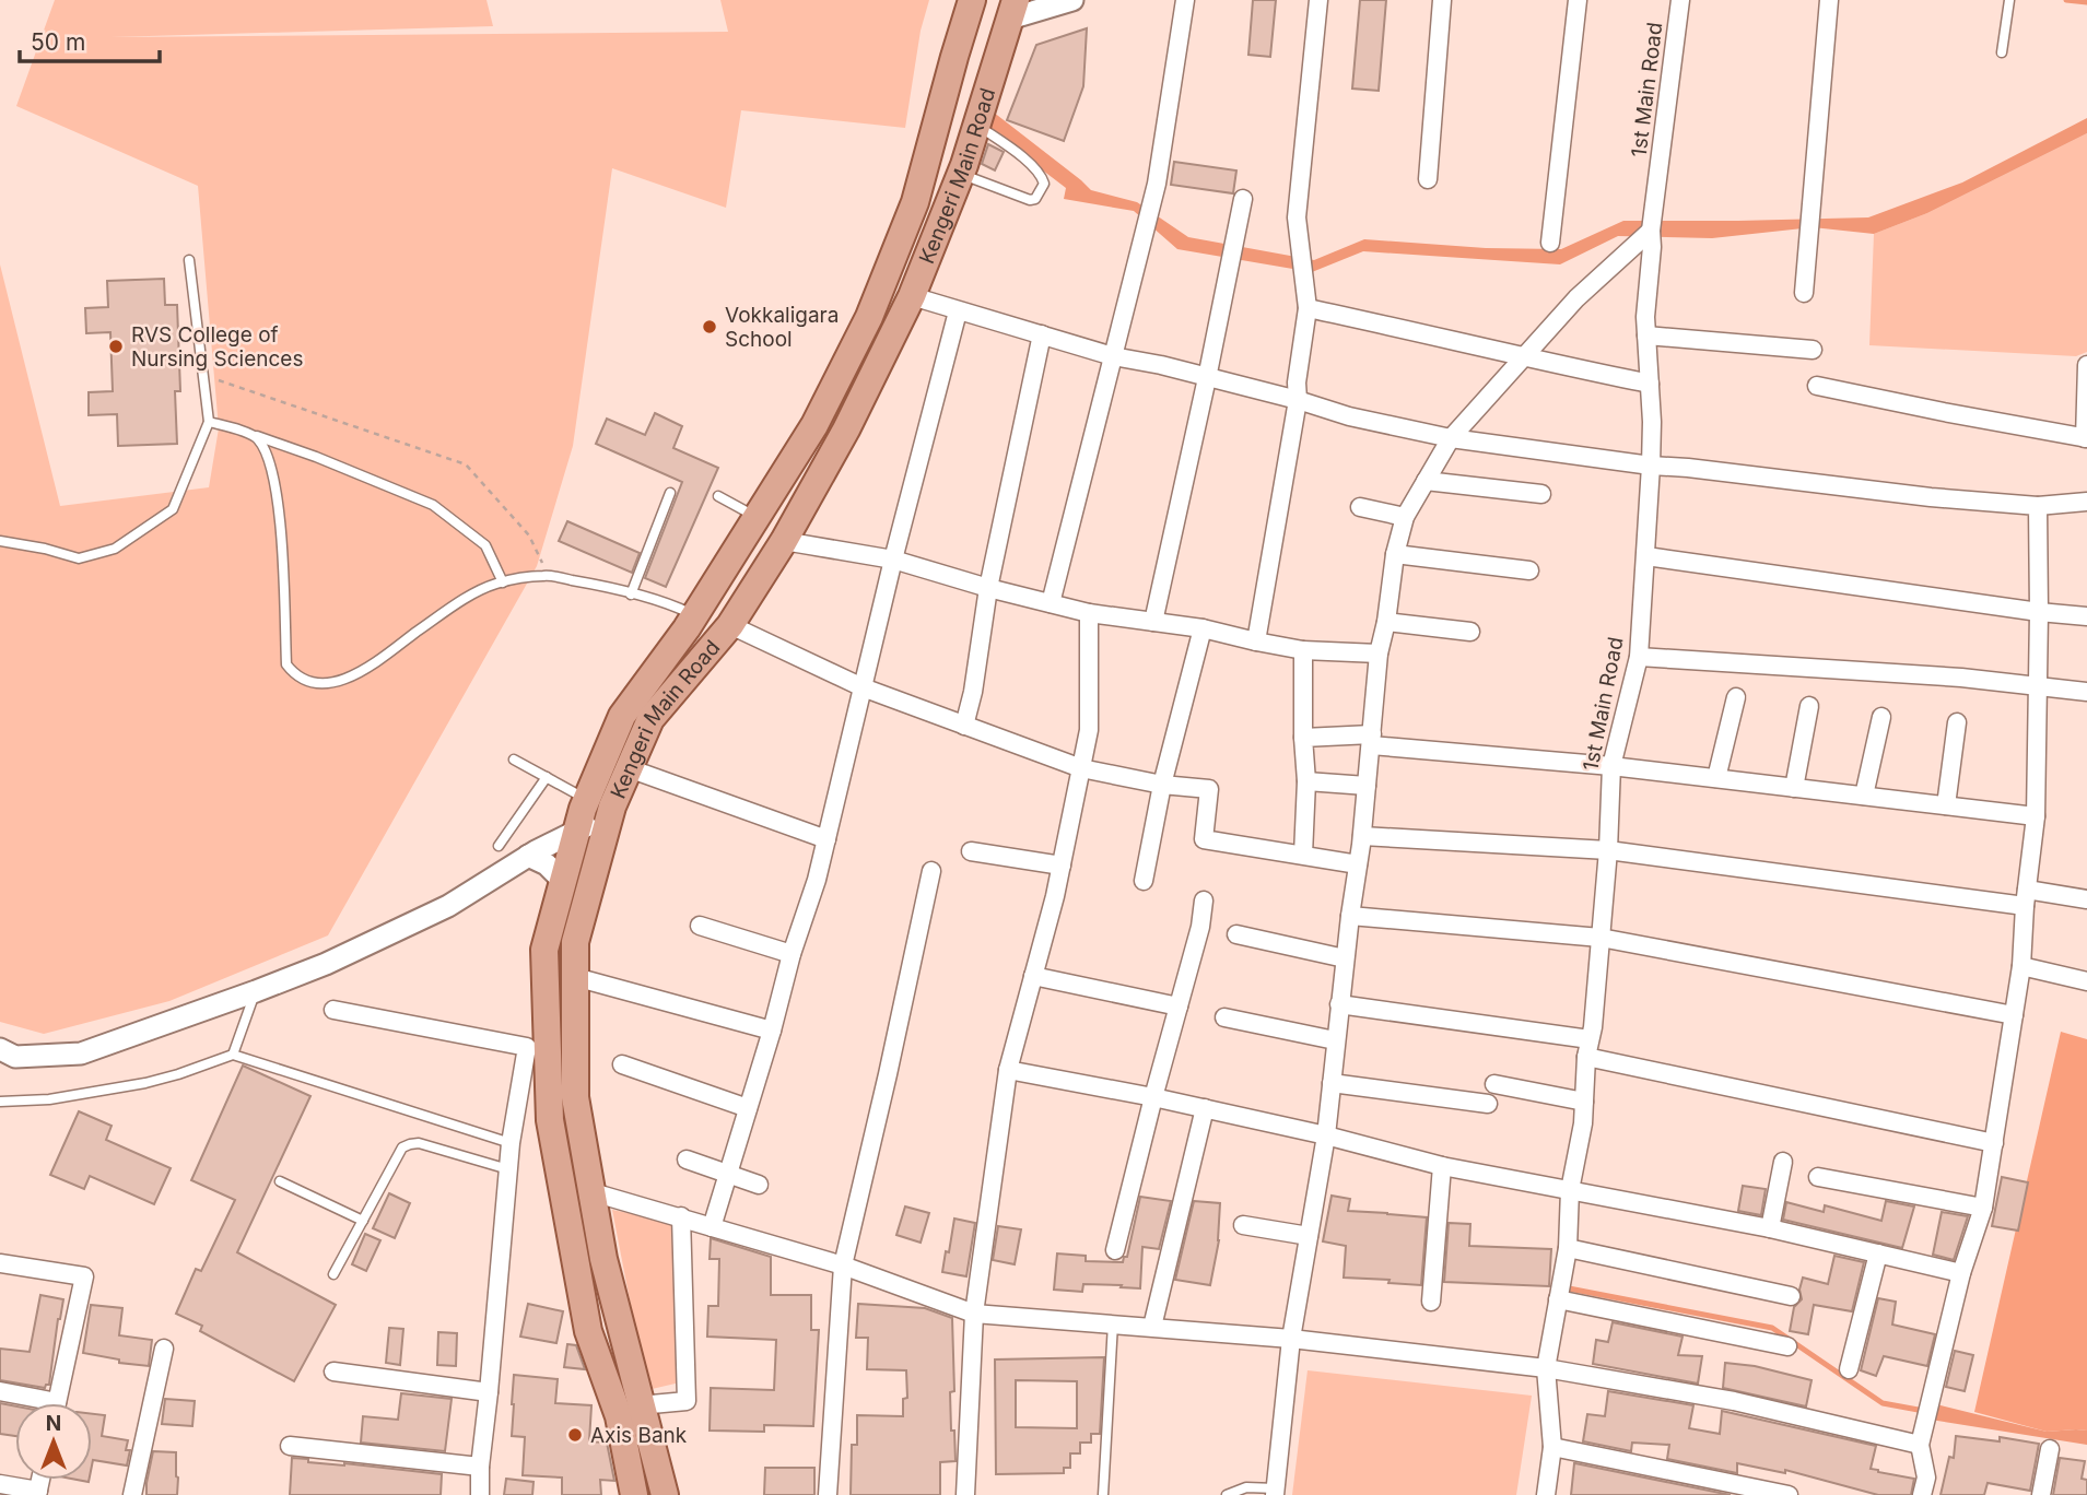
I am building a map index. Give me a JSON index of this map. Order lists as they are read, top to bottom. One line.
{"streets":{"main road":["Kengeri Main Road"],"street":["1st Main Road"]},"places":["Vokkaligara School","RVS College of Nursing Sciences","Axis Bank"],"scale_bar":"50 m","north":"top"}
